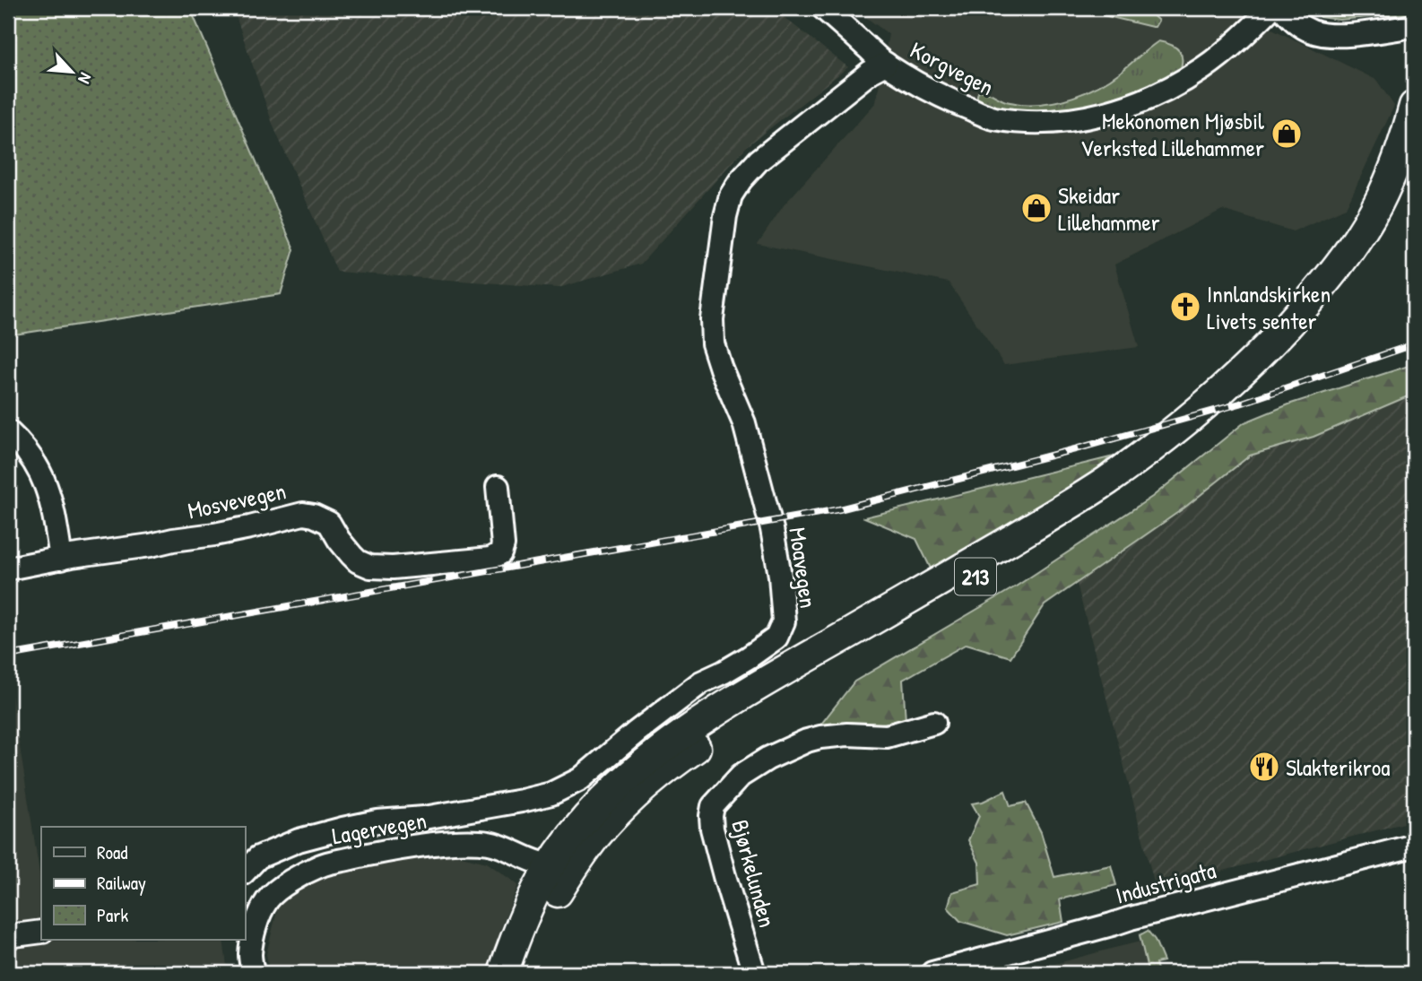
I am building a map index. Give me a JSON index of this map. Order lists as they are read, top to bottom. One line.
{"streets":{"main road":["213"],"street":["Korgvegen","Mosvevegen","Moavegen","Lagervegen","Bjørkelunden","Industrigata"]},"crossings":[["Korgvegen","Moavegen"],["213","Lagervegen"]],"places":{"shop":["Mekonomen Mjøsbil Verksted Lillehammer","Skeidar Lillehammer"],"church":["Innlandskirken Livets senter"],"restaurant":["Slakterikroa"]},"legend":["Road","Railway","Park"],"north":"bottom right"}
